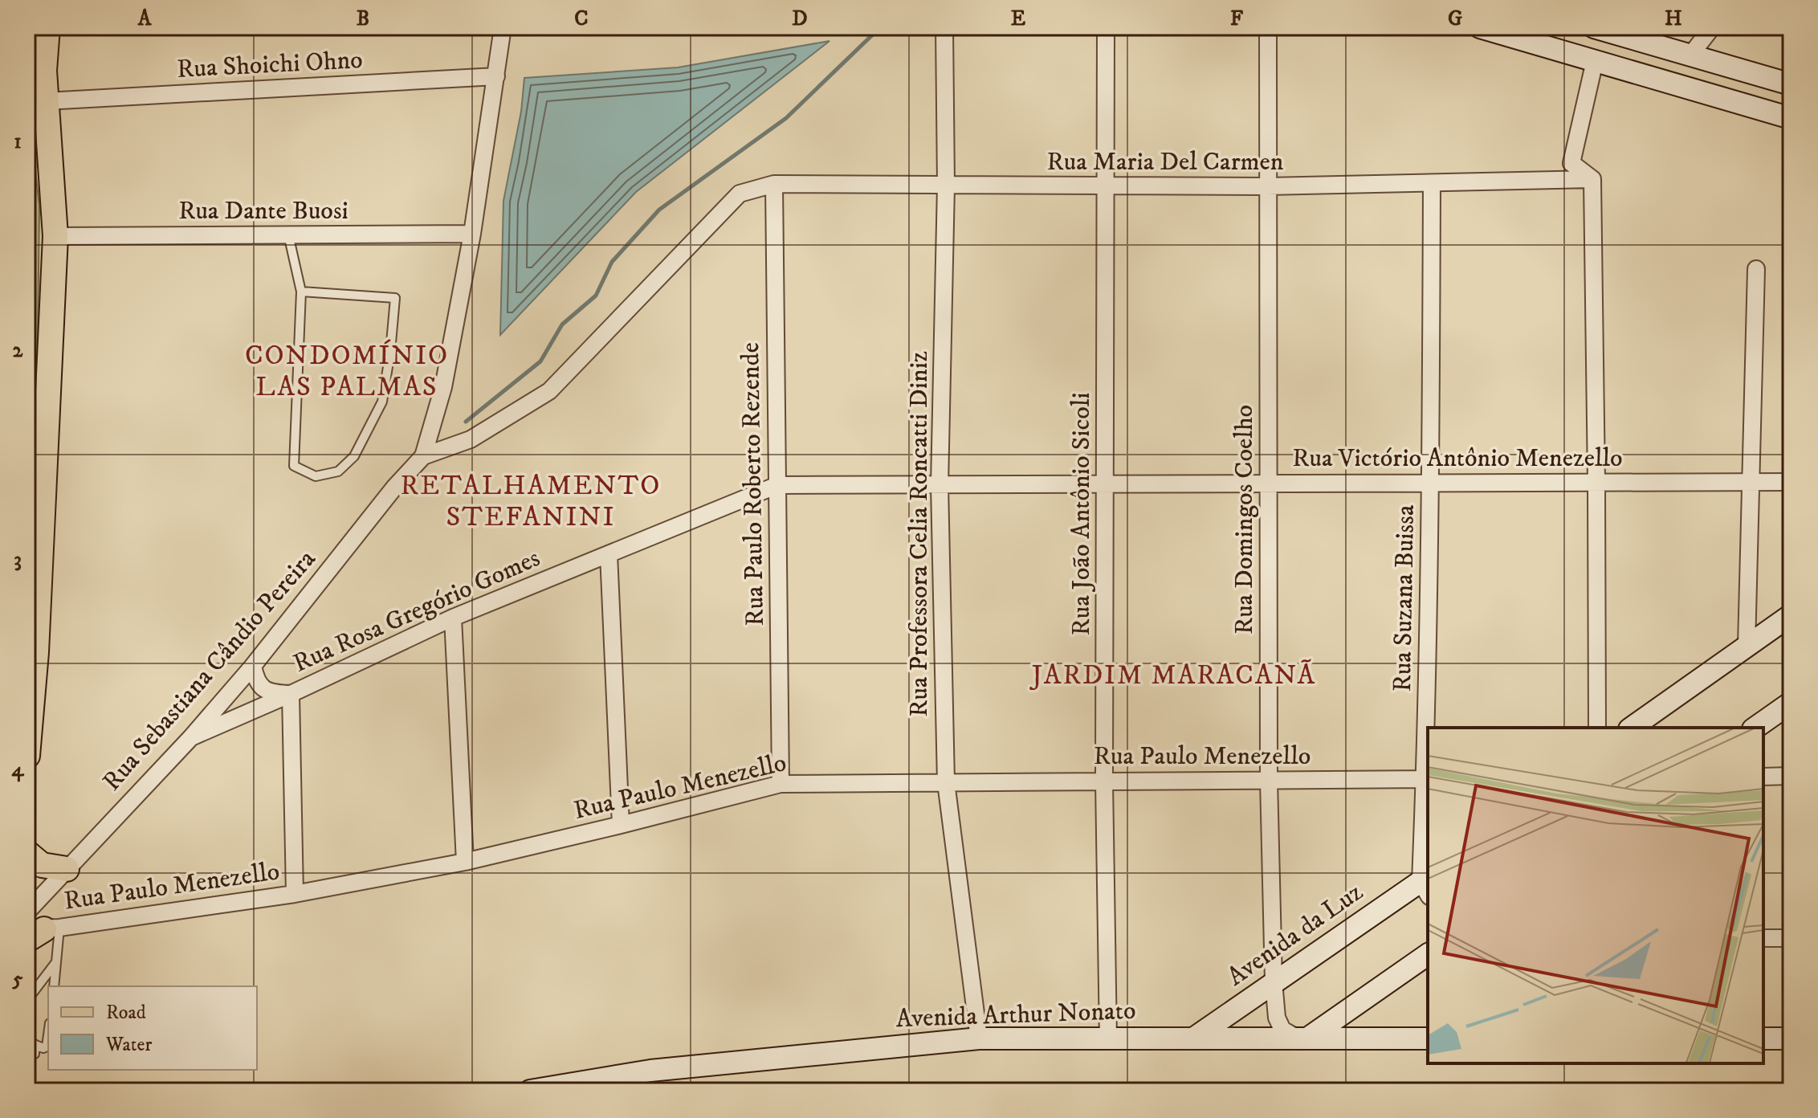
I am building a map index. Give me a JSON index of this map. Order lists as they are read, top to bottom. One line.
{"streets":{"main road":["Avenida da Luz","Avenida Arthur Nonato"],"street":["Rua Shoichi Ohno","Rua Maria Del Carmen","Rua Dante Buosi","Rua Victório Antônio Menezello","Rua Paulo Roberto Rezende","Rua João Antônio Sicoli","Rua Domingos Coelho","Rua Professora Celia Roncatti Diniz","Rua Suzana Buissa","Rua Rosa Gregório Gomes","Rua Sebastiana Cândio Pereira","Rua Paulo Menezello"]},"crossings":[["Rua Maria Del Carmen","Rua Paulo Roberto Rezende"],["Rua Maria Del Carmen","Rua João Antônio Sicoli"],["Rua Maria Del Carmen","Rua Domingos Coelho"],["Rua Maria Del Carmen","Rua Professora Celia Roncatti Diniz"],["Rua Maria Del Carmen","Rua Suzana Buissa"],["Rua Maria Del Carmen","Rua Sebastiana Cândio Pereira"],["Rua Victório Antônio Menezello","Rua Paulo Roberto Rezende"],["Rua Victório Antônio Menezello","Rua João Antônio Sicoli"],["Rua Victório Antônio Menezello","Rua Domingos Coelho"],["Rua Victório Antônio Menezello","Rua Professora Celia Roncatti Diniz"],["Rua Victório Antônio Menezello","Rua Suzana Buissa"],["Rua Victório Antônio Menezello","Rua Rosa Gregório Gomes"],["Rua Paulo Roberto Rezende","Rua Rosa Gregório Gomes"],["Rua Paulo Roberto Rezende","Rua Paulo Menezello"],["Rua João Antônio Sicoli","Rua Paulo Menezello"],["Rua João Antônio Sicoli","Avenida Arthur Nonato"],["Rua Domingos Coelho","Rua Paulo Menezello"],["Rua Domingos Coelho","Avenida da Luz"],["Rua Domingos Coelho","Avenida Arthur Nonato"],["Rua Professora Celia Roncatti Diniz","Rua Paulo Menezello"],["Rua Professora Celia Roncatti Diniz","Avenida Arthur Nonato"],["Rua Suzana Buissa","Rua Paulo Menezello"],["Rua Suzana Buissa","Avenida da Luz"],["Rua Rosa Gregório Gomes","Rua Sebastiana Cândio Pereira"],["Avenida da Luz","Avenida Arthur Nonato"]],"districts":["CONDOMÍNIO LAS PALMAS","RETALHAMENTO STEFANINI","JARDIM MARACANÃ"],"legend":["Road","Water"],"grid":{"columns":["A","B","C","D","E","F","G","H"],"rows":["1","2","3","4","5"]}}
